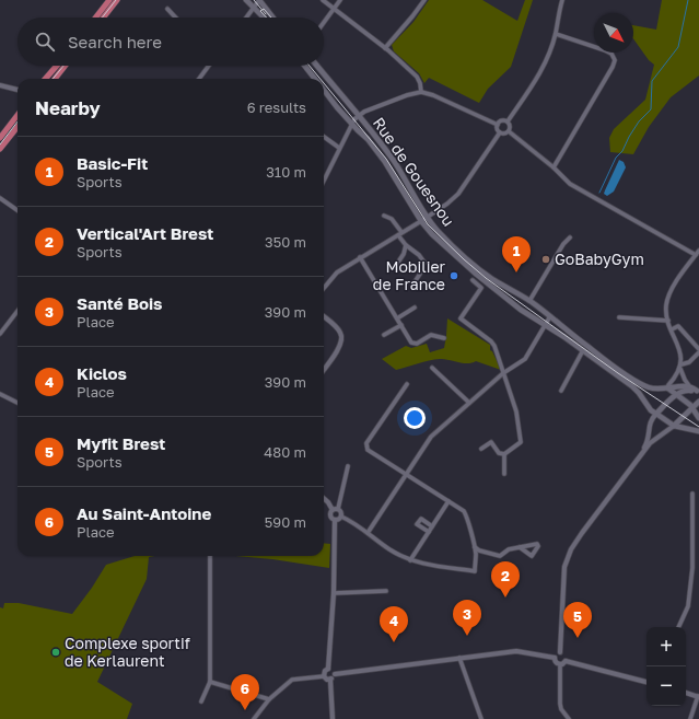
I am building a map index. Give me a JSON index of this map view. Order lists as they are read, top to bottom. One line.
{"streets":{"main road":["Rue de Gouesnou"]},"places":["GoBabyGym","Mobilier de France","Complexe sportif de Kerlaurent"],"north":"bottom right","page":{"search":"Search here","heading":["Nearby","6 results"],"list":[{"mark":"1","name":"Basic-Fit","note":"Sports","value":"310 m"},{"mark":"2","name":"Vertical'Art Brest","note":"Sports","value":"350 m"},{"mark":"3","name":"Santé Bois","note":"Place","value":"390 m"},{"mark":"4","name":"Kiclos","note":"Place","value":"390 m"},{"mark":"5","name":"Myfit Brest","note":"Sports","value":"480 m"},{"mark":"6","name":"Au Saint-Antoine","note":"Place","value":"590 m"}],"pins":["1","2","3","5","4","6"],"map_buttons":["+","−"]}}
